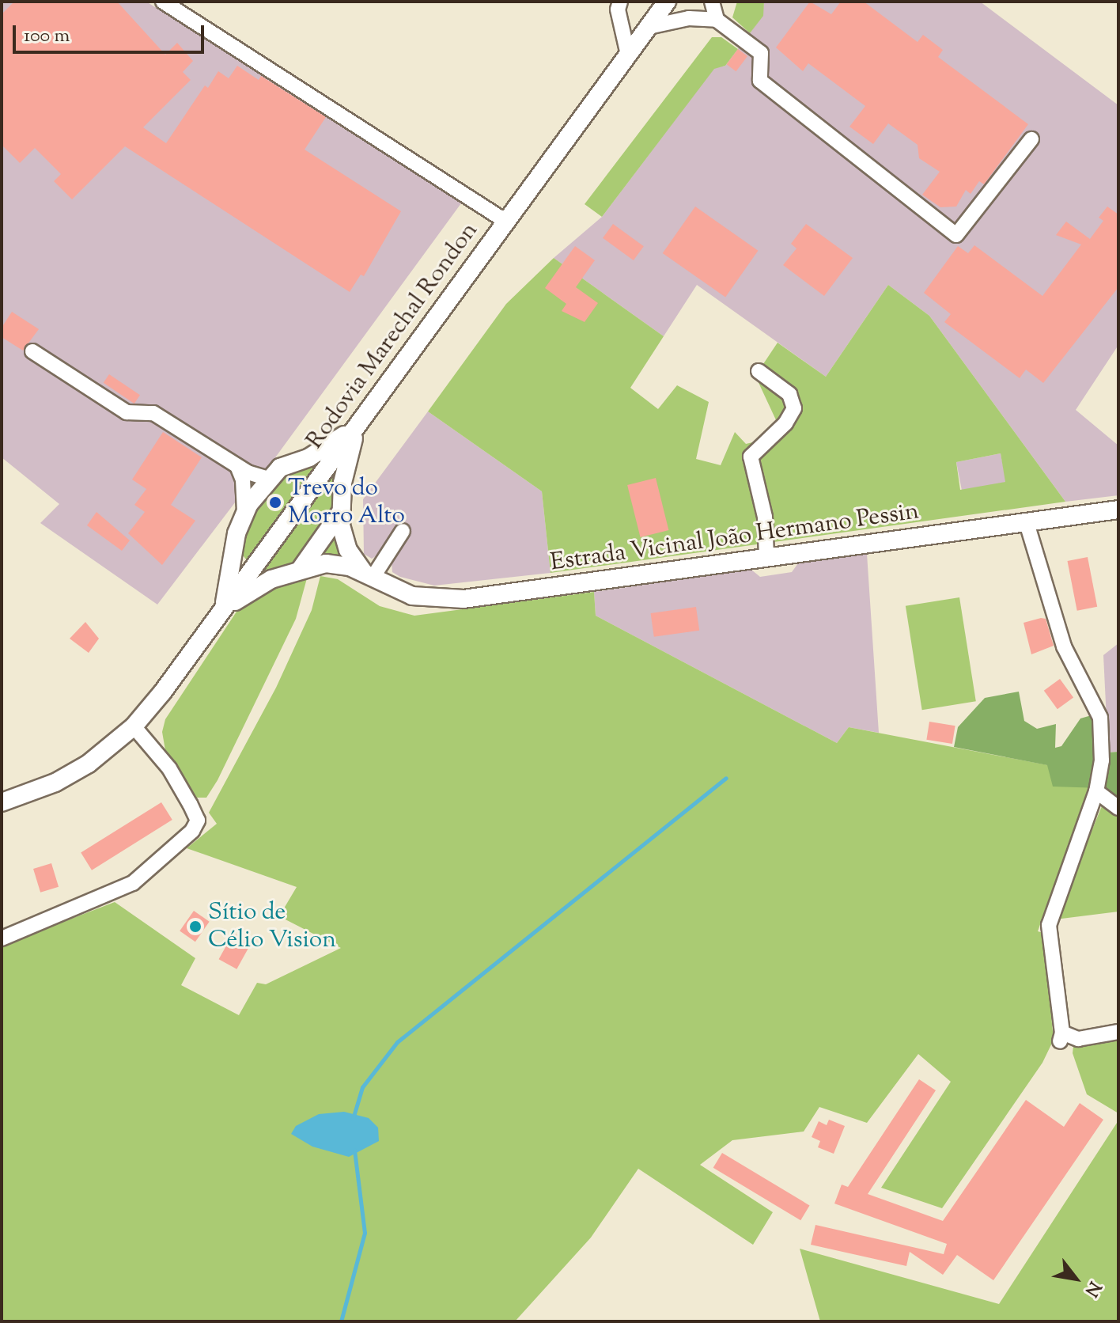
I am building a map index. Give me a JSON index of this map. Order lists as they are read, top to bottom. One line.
{"streets":{"main road":["Rodovia Marechal Rondon","Estrada Vicinal João Hermano Pessin"]},"crossings":[["Rodovia Marechal Rondon","Estrada Vicinal João Hermano Pessin"]],"places":["Trevo do Morro Alto","Sítio de Célio Vision"],"scale_bar":"100 m","north":"bottom right"}
